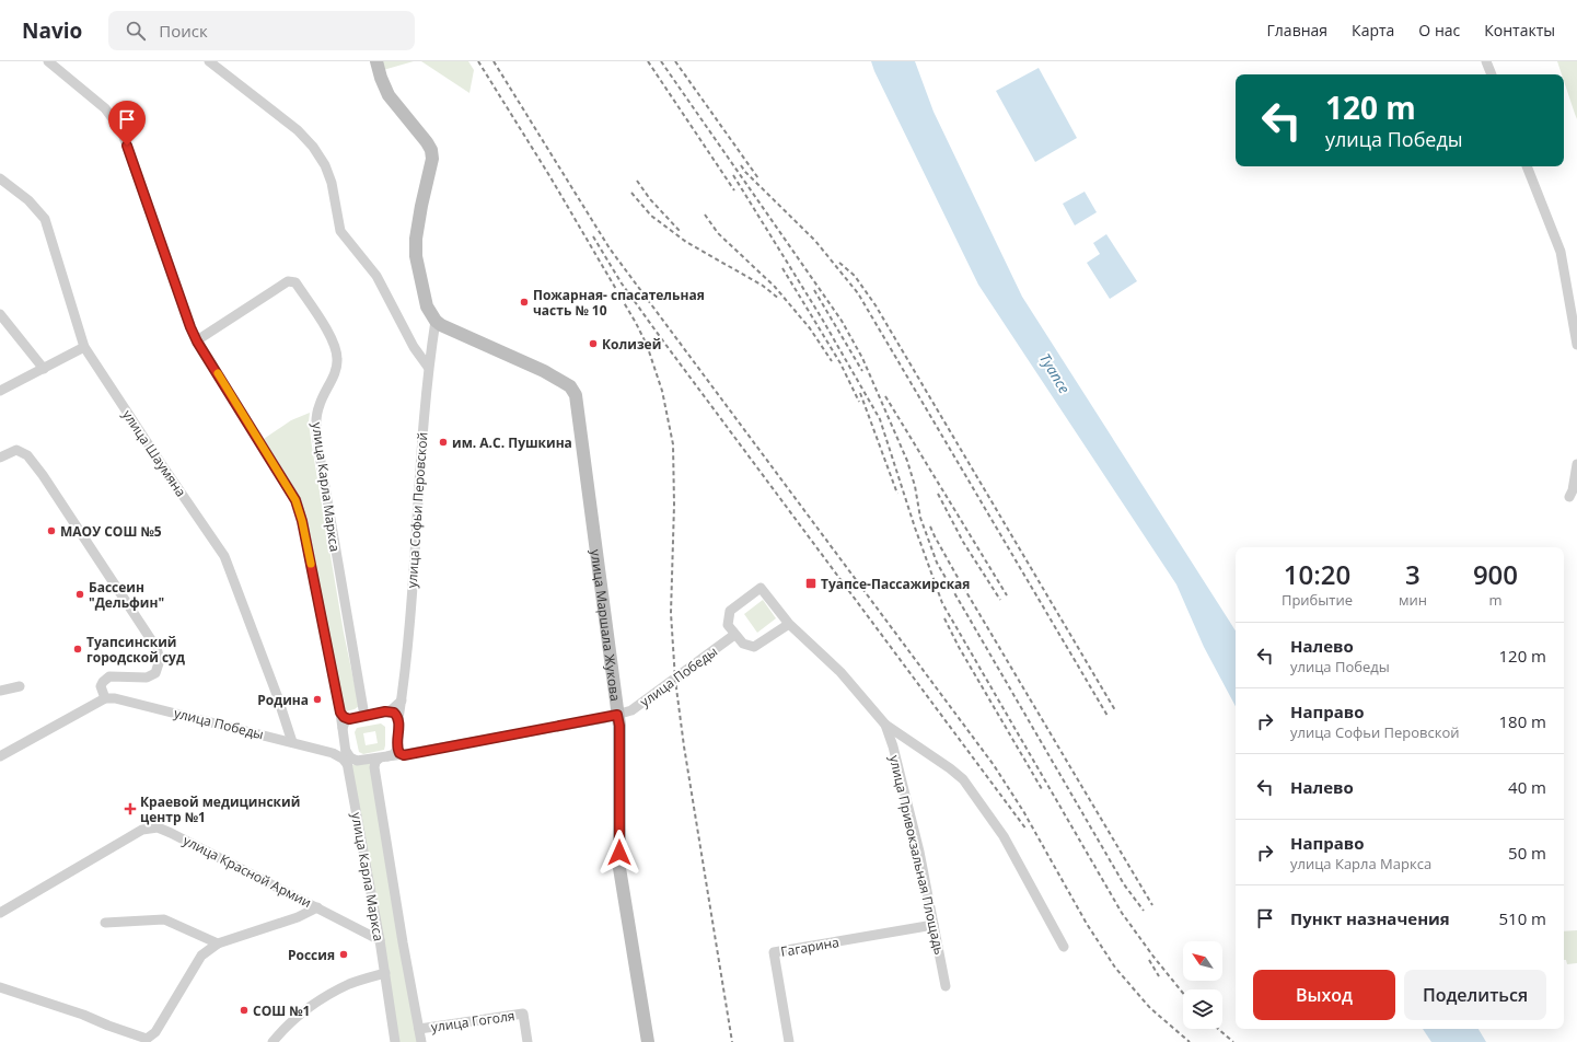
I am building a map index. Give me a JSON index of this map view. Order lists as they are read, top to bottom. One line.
{"streets":{"main road":["улица Маршала Жукова"],"street":["улица Шаумяна","улица Карла Маркса","улица Софьи Перовской","улица Победы","улица Привокзальная Площадь","улица Красной Армии","Гагарина","улица Гоголя"]},"crossings":[["улица Шаумяна","улица Победы"],["улица Карла Маркса","улица Победы"],["улица Карла Маркса","улица Красной Армии"],["улица Карла Маркса","улица Гоголя"],["улица Софьи Перовской","улица Маршала Жукова"],["улица Софьи Перовской","улица Победы"],["улица Маршала Жукова","улица Победы"],["улица Победы","улица Привокзальная Площадь"],["улица Привокзальная Площадь","Гагарина"]],"water":["Туапсе"],"places":{"other":["Пожарная- спасательная часть № 10","Колизей","им. А.С. Пушкина","МАОУ СОШ №5","Бассеин \"Дельфин\"","Туапсинский городской суд","Родина","Россия","СОШ №1"],"transit":["Туапсе-Пассажирская"],"health":["Краевой медицинский центр №1"]},"north":"top left","page":{"header":"Navio","search":"Поиск","nav":["Главная","Карта","О нас","Контакты"],"turn":["120 m","улица Победы"],"eta":["10:20","Прибытие","3","мин","900","m"],"list":[{"name":"Налево","note":"улица Победы","value":"120 m"},{"name":"Направо","note":"улица Софьи Перовской","value":"180 m"},{"name":"Налево","value":"40 m"},{"name":"Направо","note":"улица Карла Маркса","value":"50 m"},{"name":"Пункт назначения","value":"510 m"}],"buttons":["Выход","Поделиться"]}}
